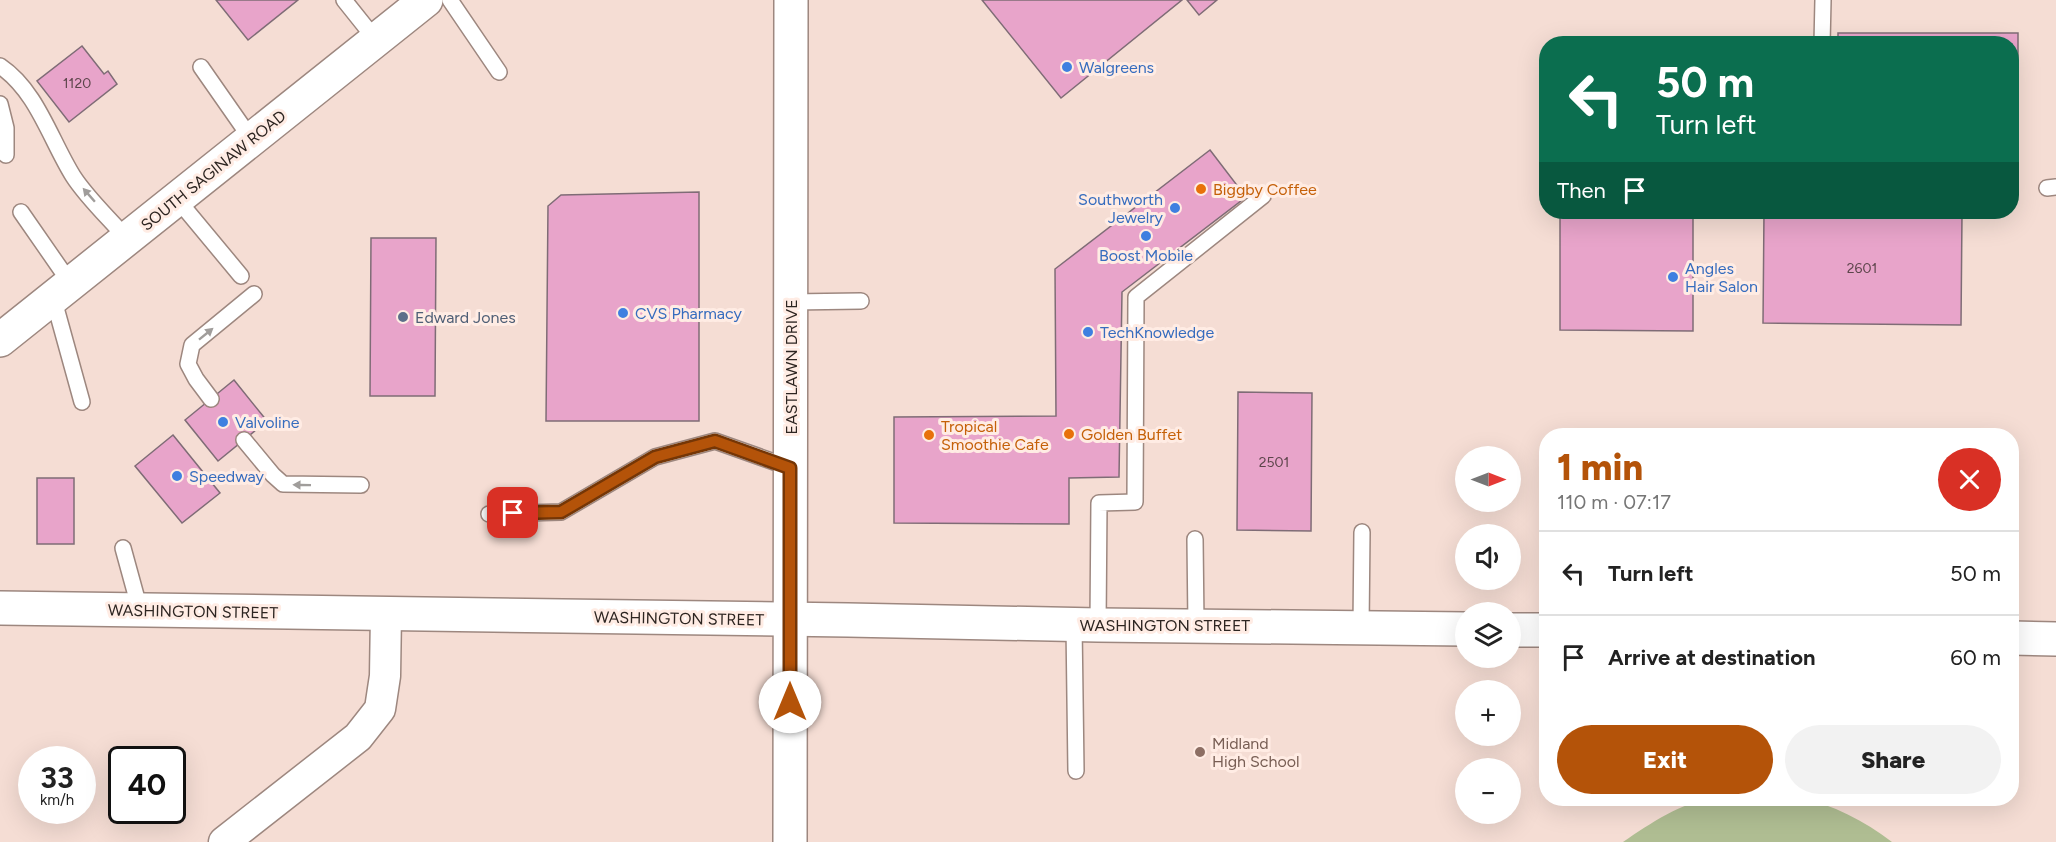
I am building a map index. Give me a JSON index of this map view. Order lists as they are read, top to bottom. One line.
{"streets":{"street":["SOUTH SAGINAW ROAD","EASTLAWN DRIVE","WASHINGTON STREET"]},"crossings":[["EASTLAWN DRIVE","WASHINGTON STREET"]],"places":["Walgreens","Biggby Coffee","Southworth Jewelry","Boost Mobile","Angles Hair Salon","CVS Pharmacy","Edward Jones","TechKnowledge","Valvoline","Golden Buffet","Tropical Smoothie Cafe","Speedway","Midland High School"],"house_numbers":["1120","2601","2501"],"north":"right","page":{"turn":["50 m","Turn left"],"then":"Then","heading":["1 min","110 m · 07:17"],"map_buttons":["+","−"],"list":[{"name":"Turn left","value":"50 m"},{"name":"Arrive at destination","value":"60 m"}],"buttons":["Exit","Share"],"speed":"33 km/h","limit":"40"}}
